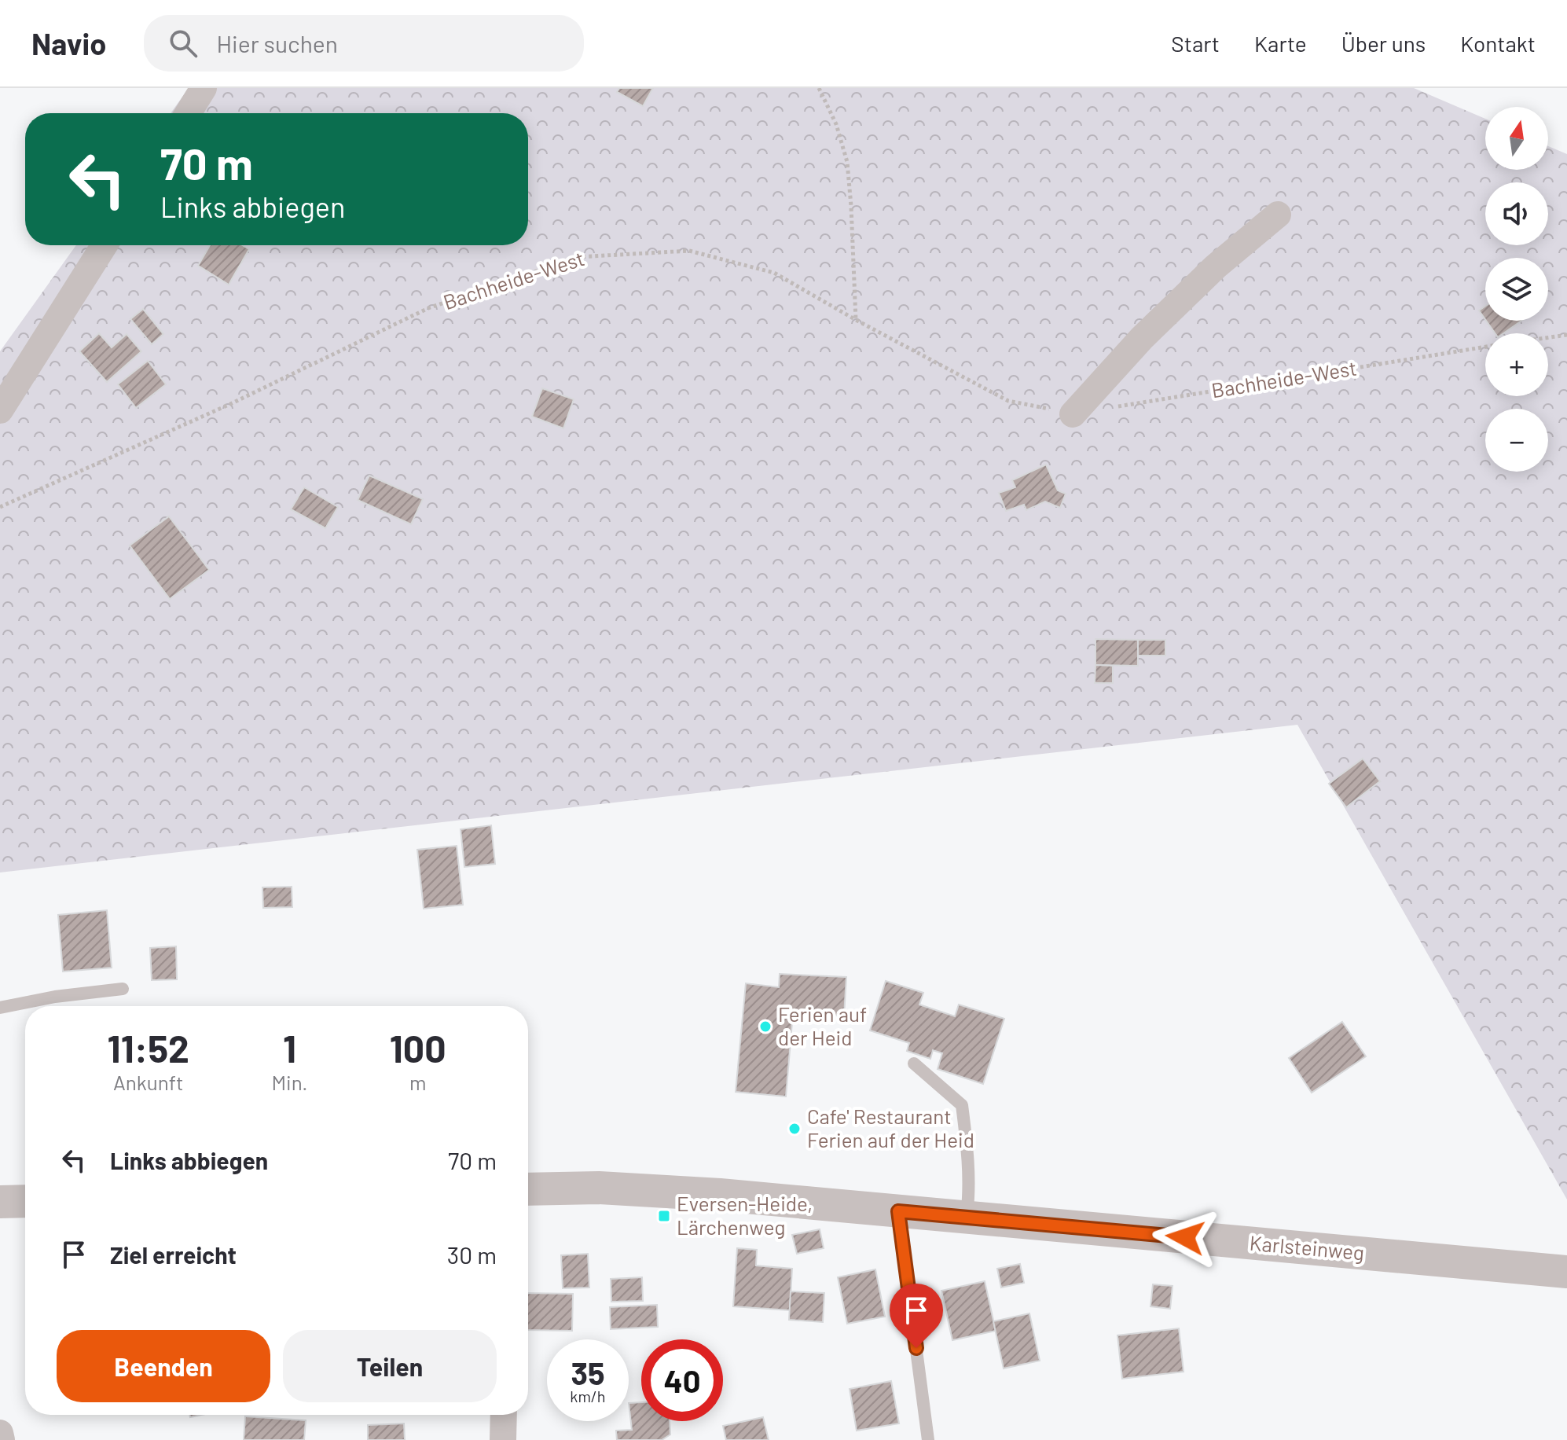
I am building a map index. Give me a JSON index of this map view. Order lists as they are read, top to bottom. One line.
{"streets":{"street":["Karlsteinweg"],"path":["Bachheide-West"]},"places":{"other":["Ferien auf der Heid","Cafe' Restaurant Ferien auf der Heid"],"transit":["Eversen-Heide, Lärchenweg"]},"north":"top","page":{"header":"Navio","search":"Hier suchen","nav":["Start","Karte","Über uns","Kontakt"],"map_buttons":["+","−"],"turn":["70 m","Links abbiegen"],"eta":["11:52","Ankunft","1","Min.","100","m"],"list":[{"name":"Links abbiegen","value":"70 m"},{"name":"Ziel erreicht","value":"30 m"}],"buttons":["Beenden","Teilen"],"speed":"35 km/h","limit":"40"}}
